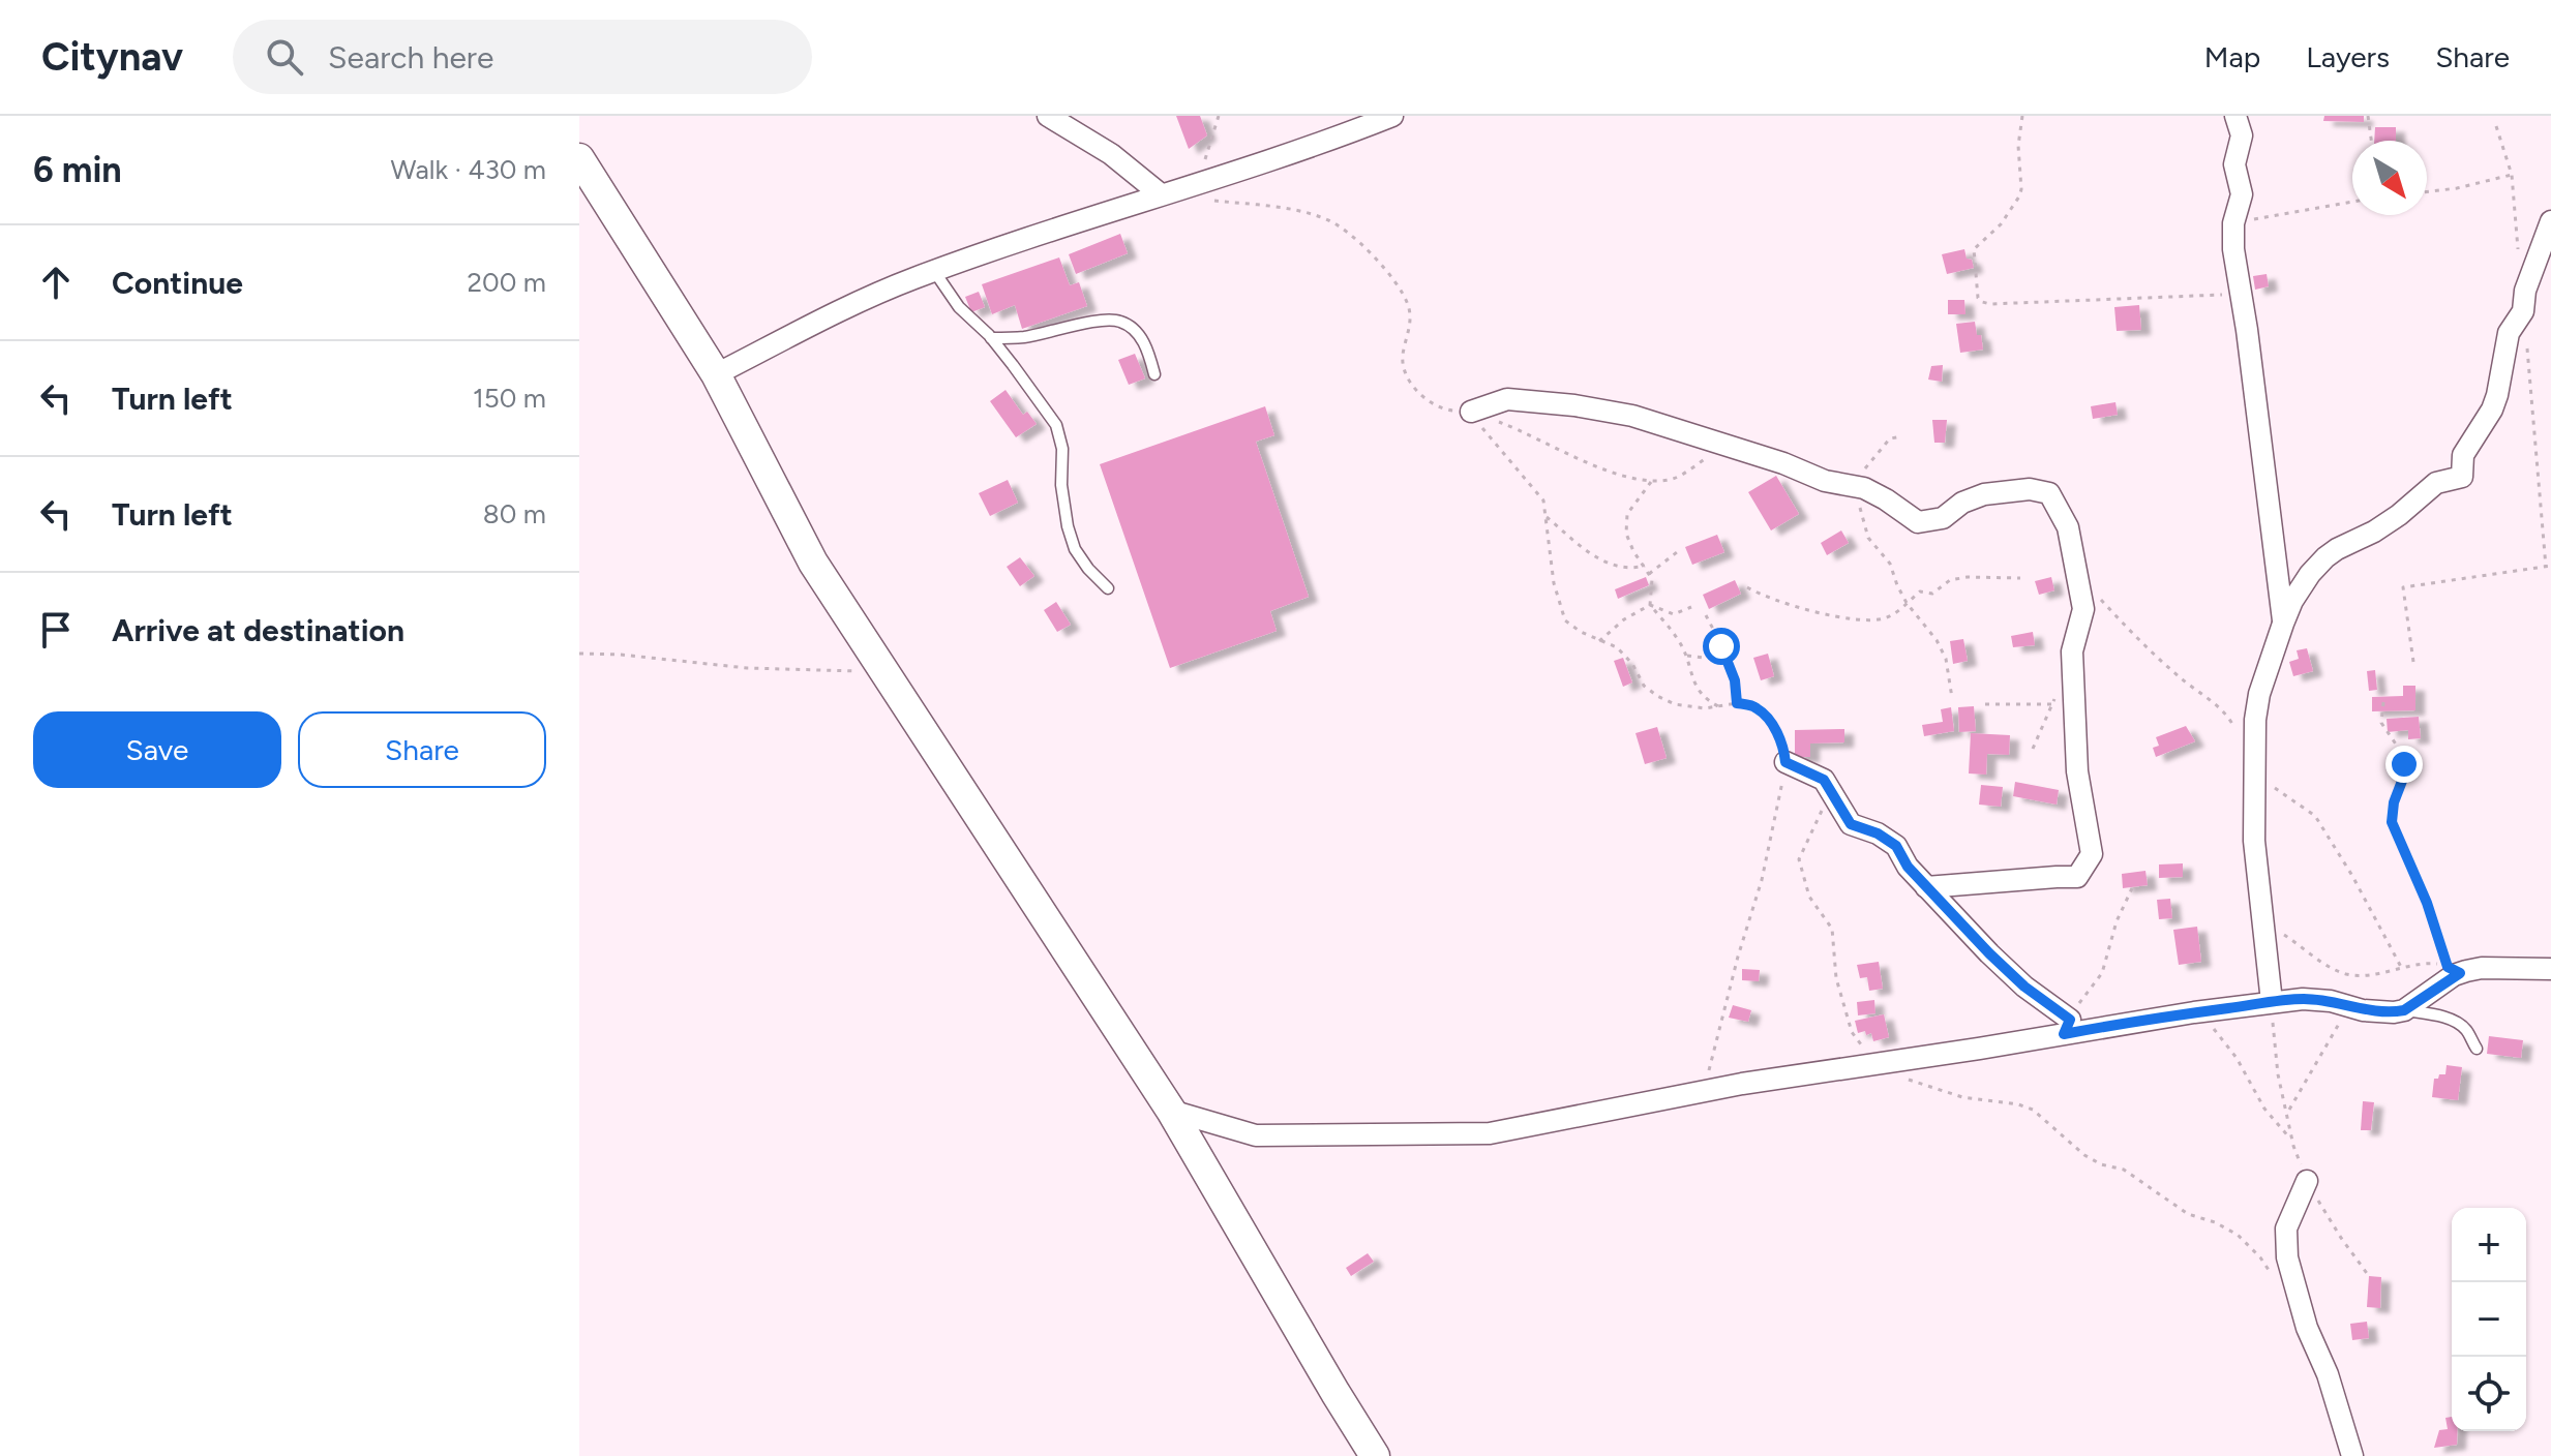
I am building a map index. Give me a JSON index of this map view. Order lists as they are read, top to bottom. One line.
{"north":"bottom right","page":{"header":"Citynav","search":"Search here","nav":["Map","Layers","Share"],"heading":["6 min","Walk · 430 m"],"list":[["Continue","200 m"],["Turn left","150 m"],["Turn left","80 m"],"Arrive at destination"],"buttons":["Save","Share"],"map_buttons":["+","−"]}}
